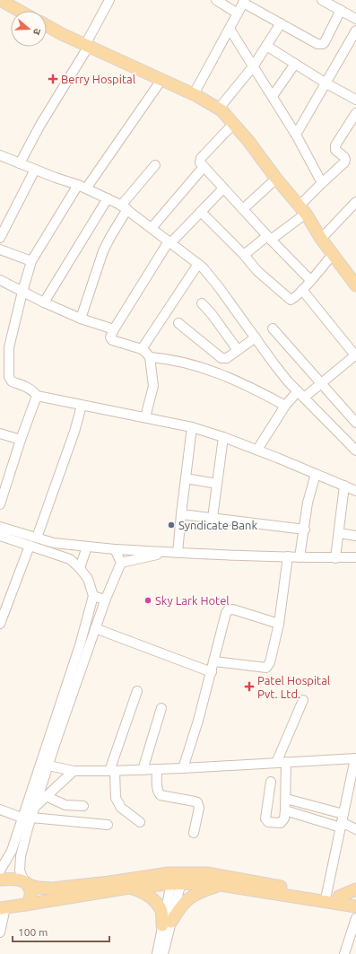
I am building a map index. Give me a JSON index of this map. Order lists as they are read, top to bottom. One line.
{"places":{"health":["Berry Hospital","Patel Hospital Pvt. Ltd."],"other":["Syndicate Bank","Sky Lark Hotel"]},"scale_bar":"100 m","north":"right"}
